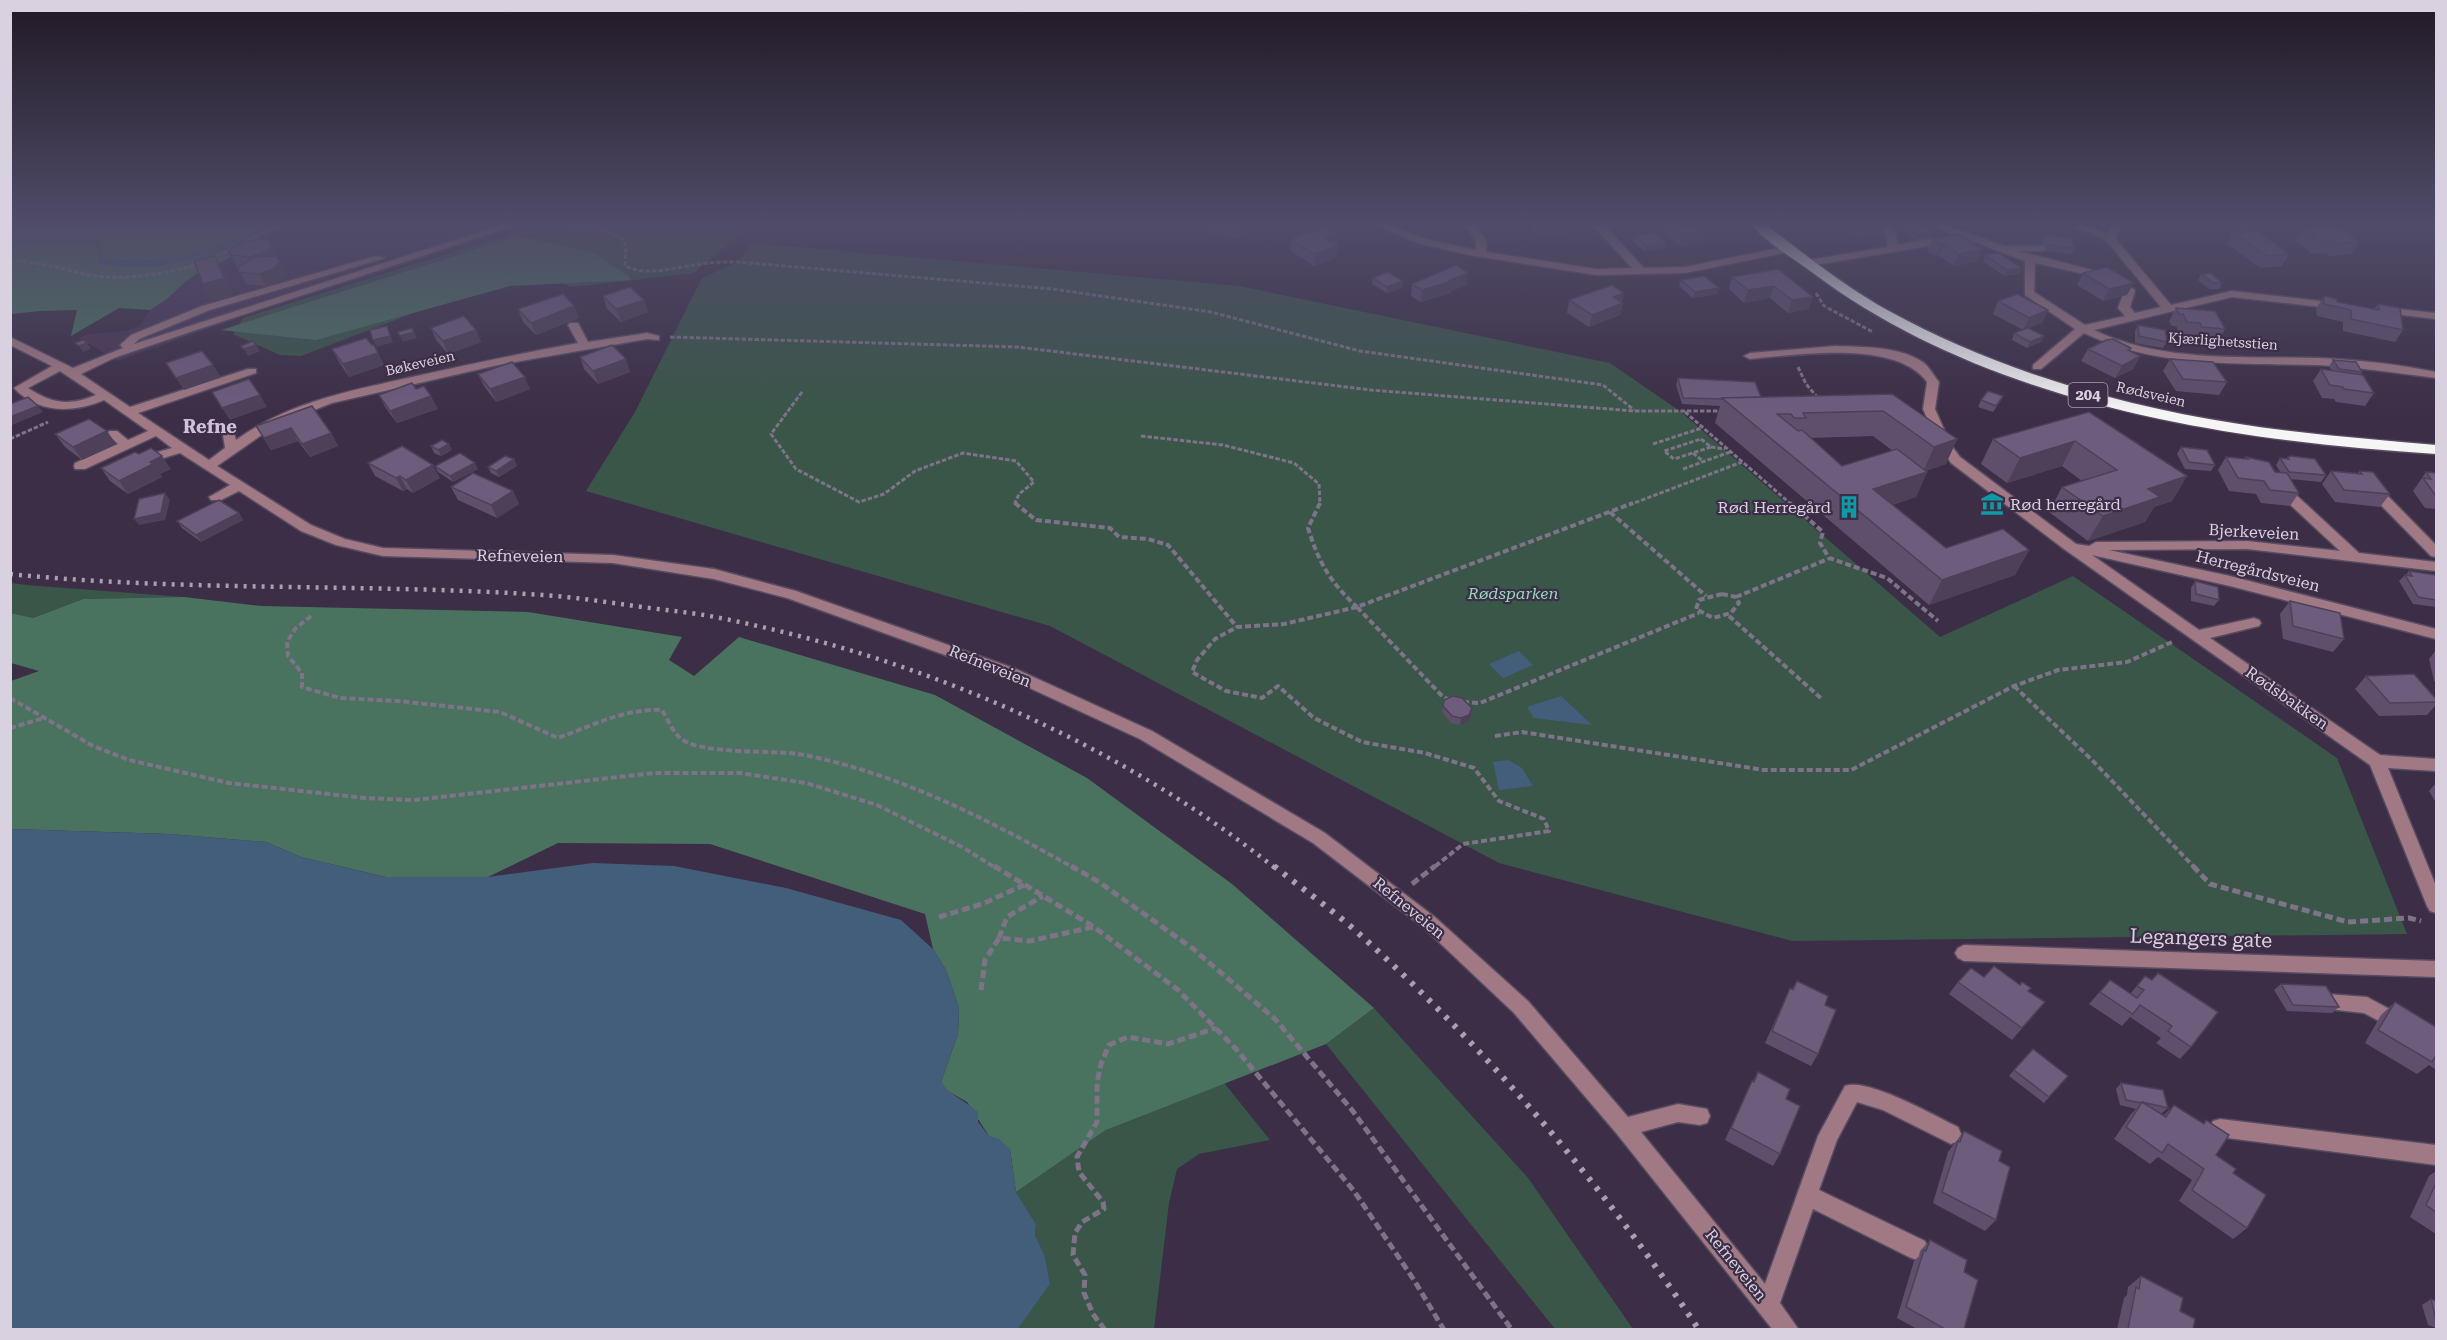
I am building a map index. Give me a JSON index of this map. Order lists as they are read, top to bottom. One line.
{"streets":{"highway":["Rødsveien","204"],"street":["Kjærlighetsstien","Bøkeveien","Bjerkeveien","Refneveien","Herregårdsveien","Rødsbakken","Legangers gate"]},"crossings":[["Bøkeveien","Refneveien"],["Bjerkeveien","Herregårdsveien"],["Bjerkeveien","Rødsbakken"],["Herregårdsveien","Rødsbakken"]],"districts":["Refne"],"parks":["Rødsparken"],"places":{"museum":["Rød herregård"],"building":["Rød Herregård"]}}
